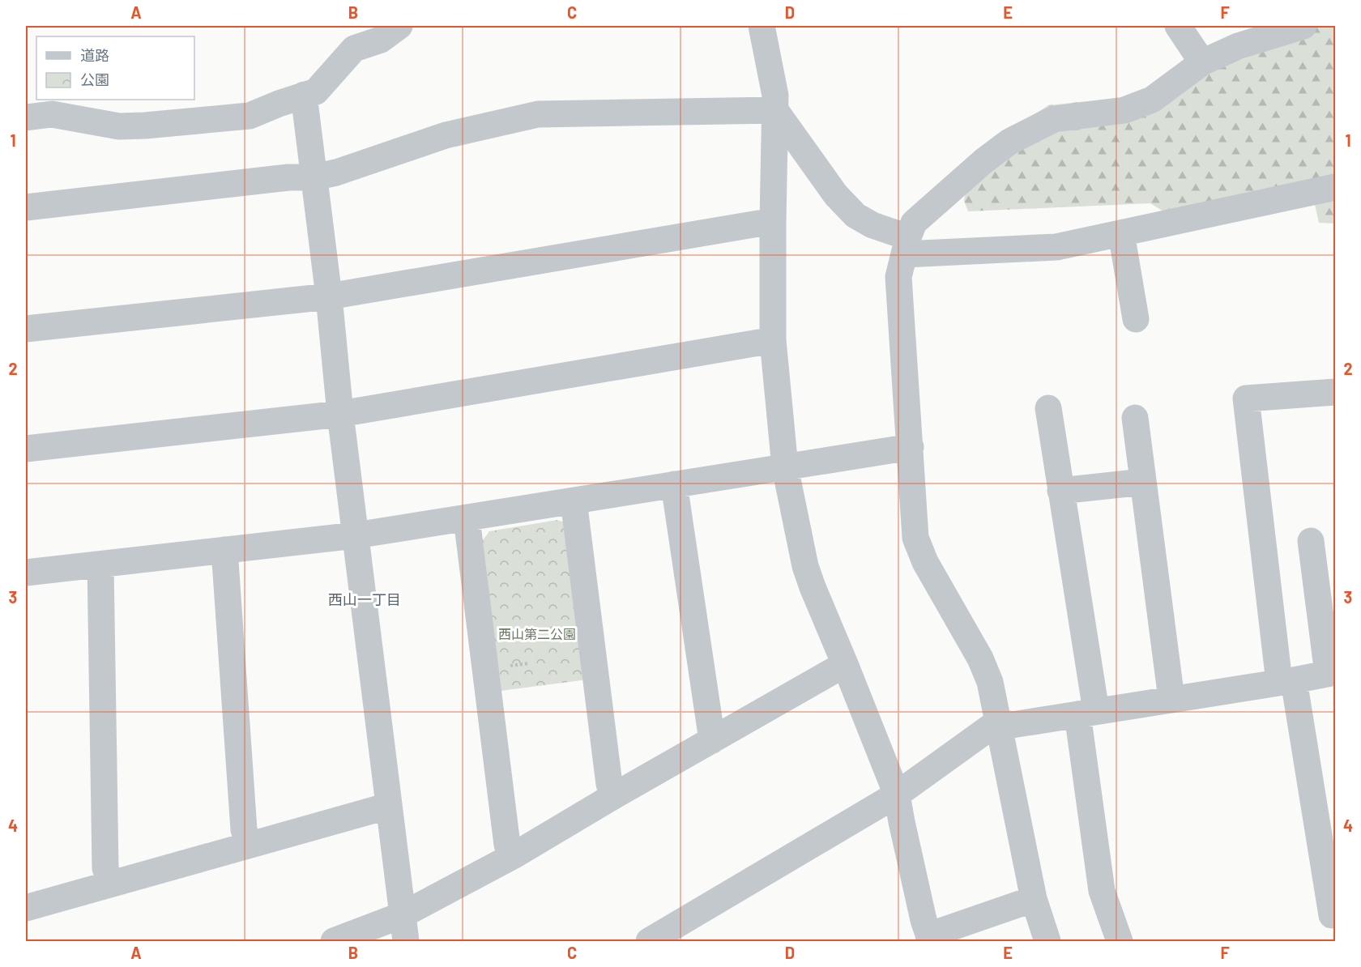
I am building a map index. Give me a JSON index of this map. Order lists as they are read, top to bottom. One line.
{"districts":["西山一丁目"],"parks":["西山第二公園"],"legend":["道路","公園"],"grid":{"columns":["A","B","C","D","E","F"],"rows":["1","2","3","4"]}}
